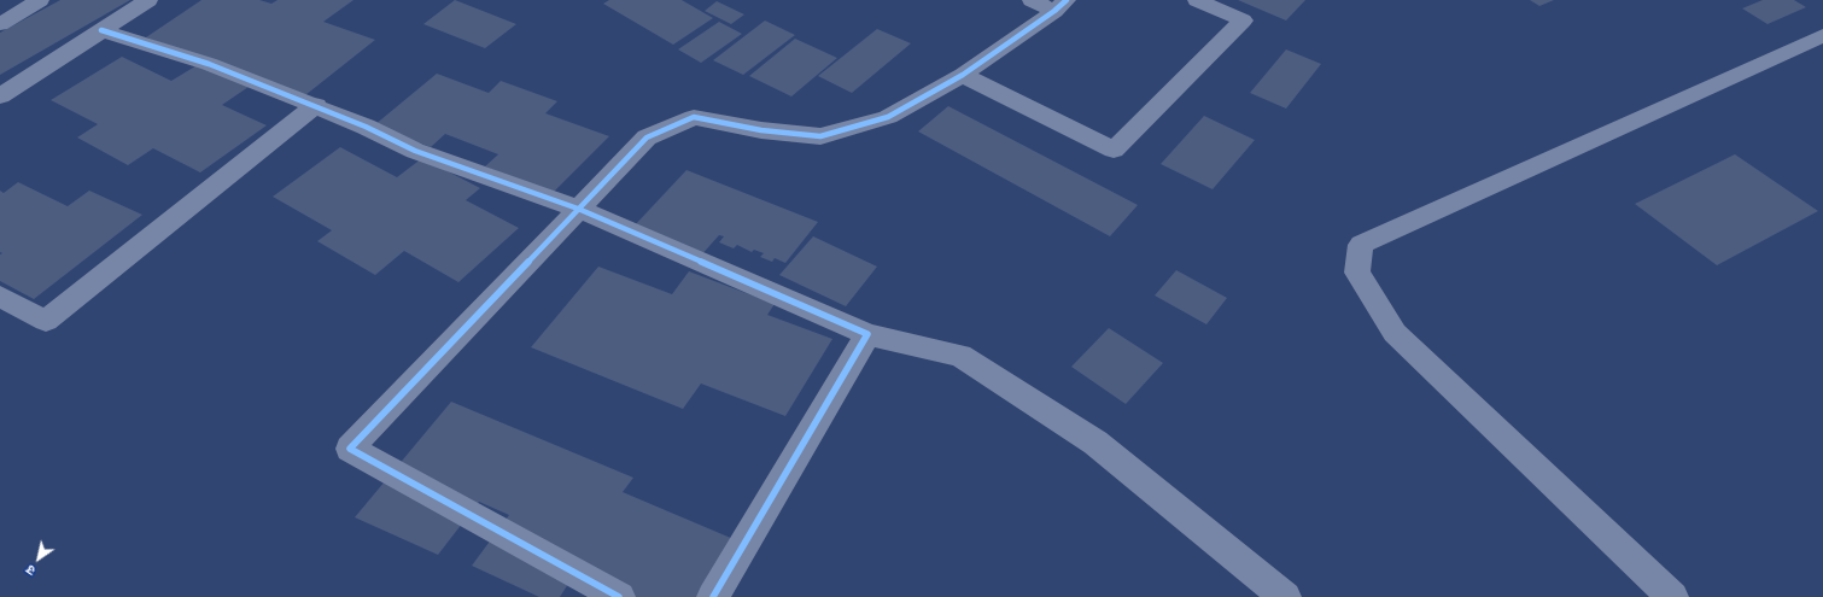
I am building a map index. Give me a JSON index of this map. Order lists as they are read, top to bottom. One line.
{"north":"bottom left"}
